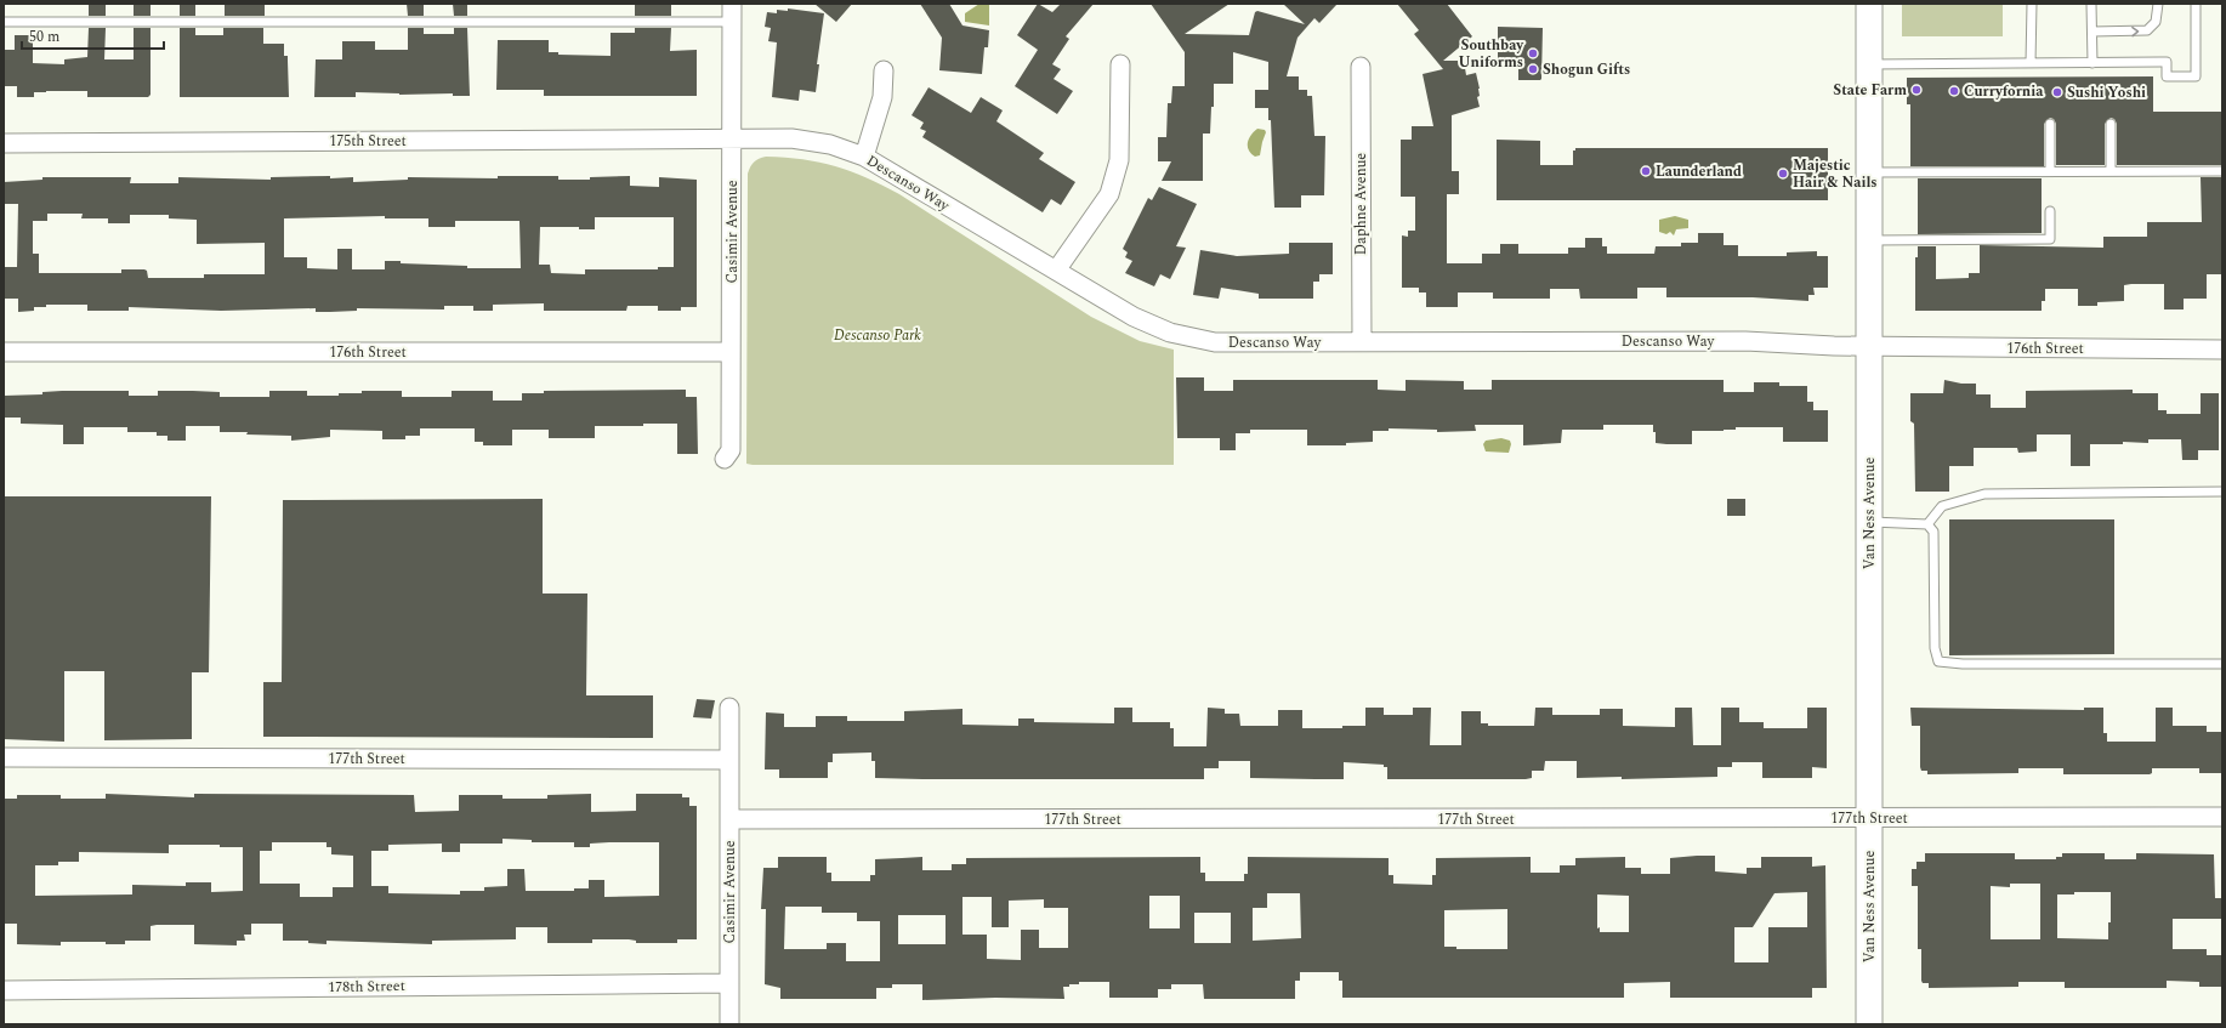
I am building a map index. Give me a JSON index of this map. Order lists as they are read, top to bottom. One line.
{"streets":{"main road":["Van Ness Avenue"],"street":["175th Street","Descanso Way","Daphne Avenue","Casimir Avenue","176th Street","177th Street","178th Street"]},"crossings":[["175th Street","Descanso Way"],["175th Street","Casimir Avenue"],["Descanso Way","Daphne Avenue"],["Descanso Way","Casimir Avenue"],["Descanso Way","176th Street"],["Descanso Way","Van Ness Avenue"],["Casimir Avenue","176th Street"],["Casimir Avenue","177th Street"],["Casimir Avenue","178th Street"],["176th Street","Van Ness Avenue"],["Van Ness Avenue","177th Street"]],"parks":["Descanso Park"],"places":["Southbay Uniforms","Shogun Gifts","State Farm","Curryfornia","Sushi Yoshi","Launderland","Majestic Hair & Nails"],"scale_bar":"50 m"}
